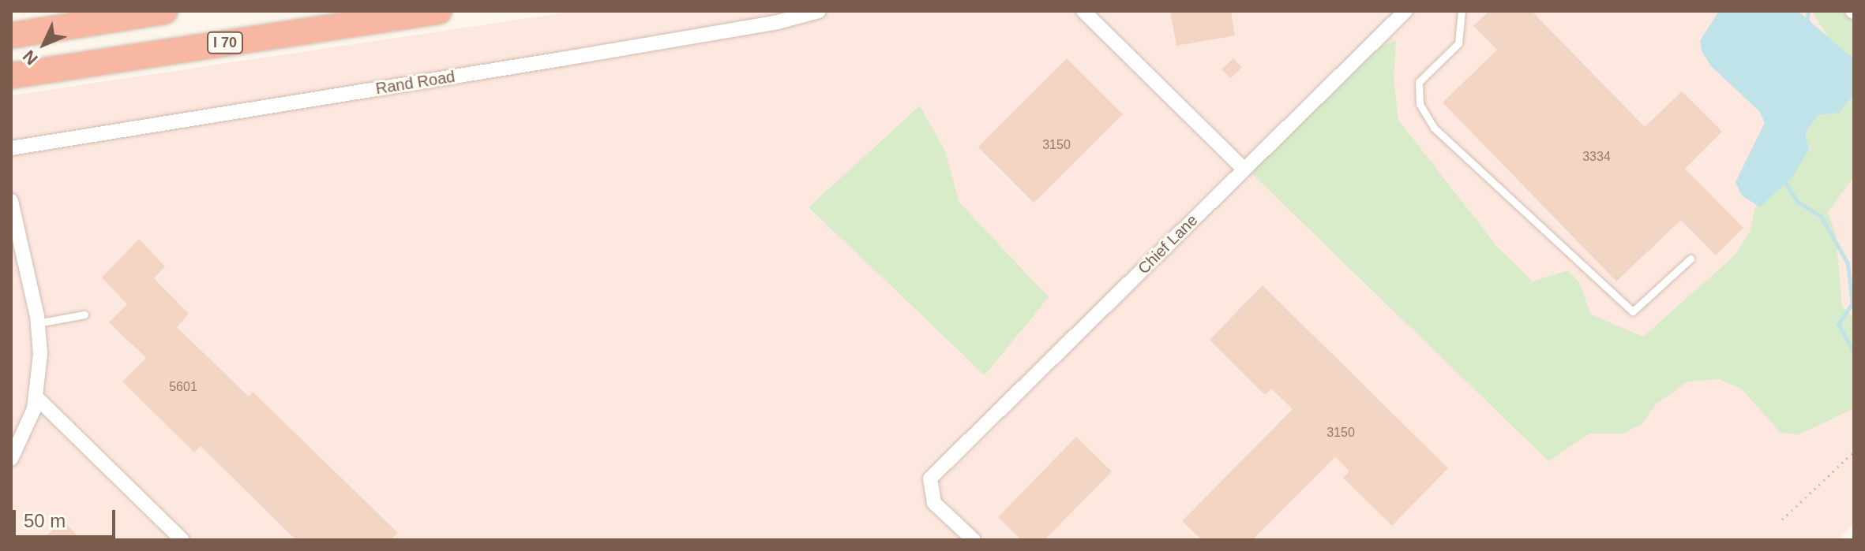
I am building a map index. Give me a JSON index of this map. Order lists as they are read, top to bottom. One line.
{"streets":{"highway":["I 70"],"street":["Rand Road","Chief Lane"]},"house_numbers":["3150","3334","5601","3150"],"scale_bar":"50 m","north":"bottom left"}
